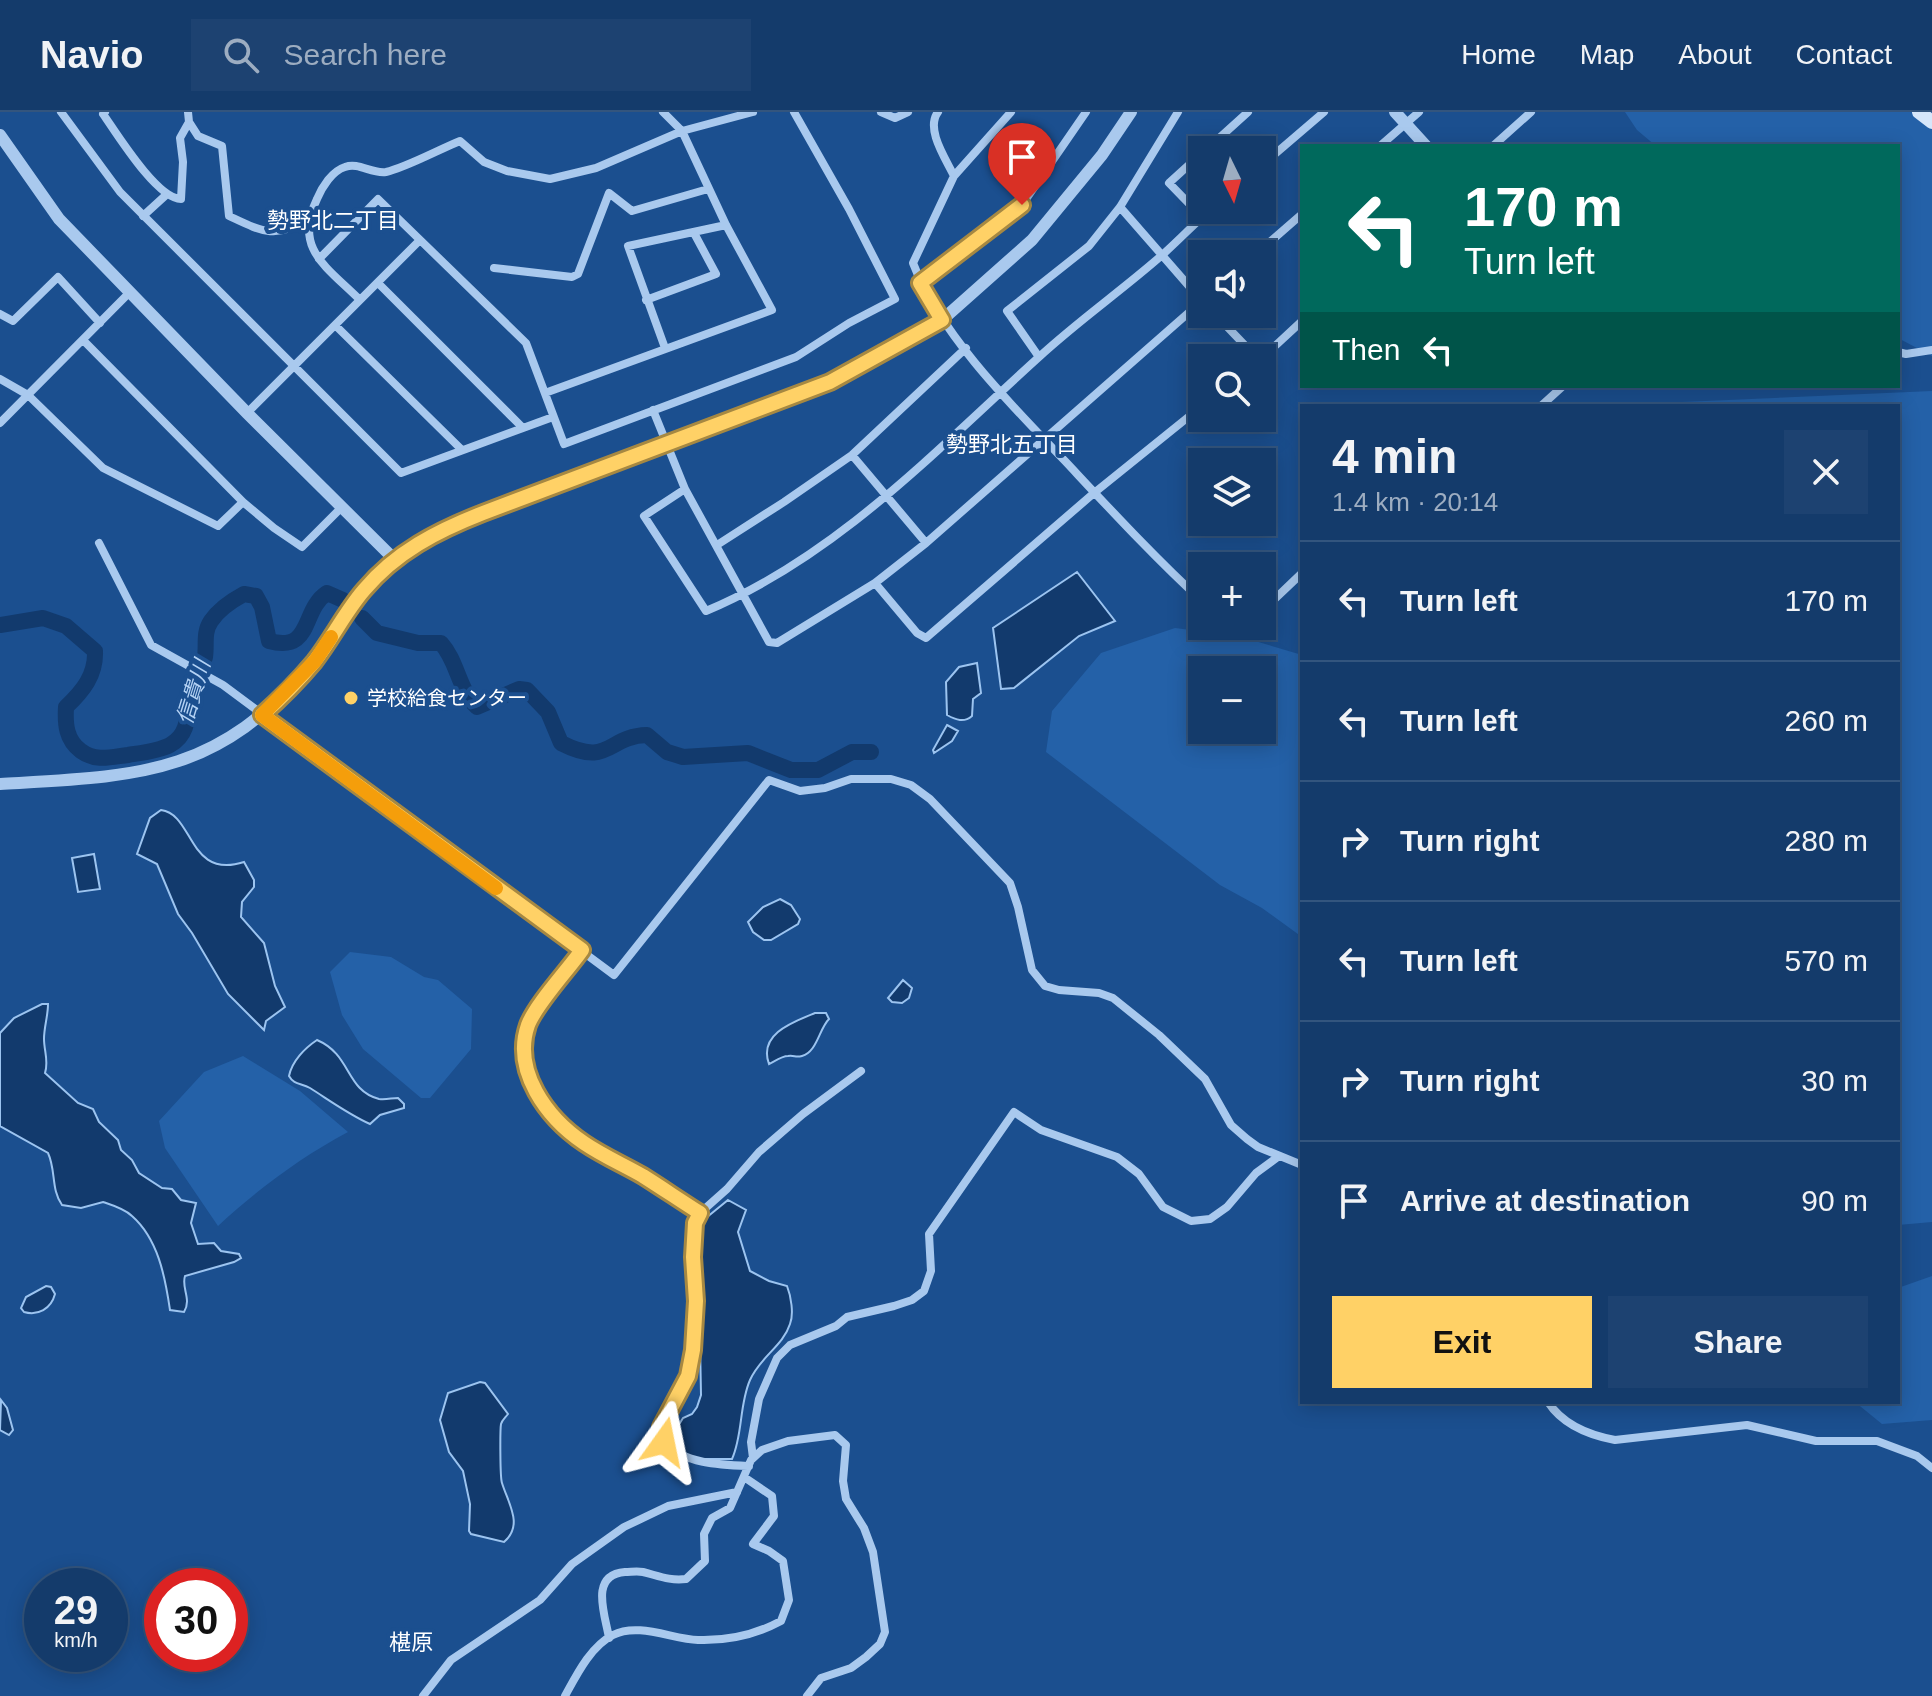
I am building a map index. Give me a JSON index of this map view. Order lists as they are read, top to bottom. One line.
{"districts":["勢野北二丁目","勢野北五丁目","椹原"],"water":["信貴川"],"places":["学校給食センター"],"north":"bottom","page":{"header":"Navio","search":"Search here","nav":["Home","Map","About","Contact"],"map_buttons":["+","−"],"turn":["170 m","Turn left"],"then":"Then","heading":["4 min","1.4 km · 20:14"],"list":[{"name":"Turn left","value":"170 m"},{"name":"Turn left","value":"260 m"},{"name":"Turn right","value":"280 m"},{"name":"Turn left","value":"570 m"},{"name":"Turn right","value":"30 m"},{"name":"Arrive at destination","value":"90 m"}],"buttons":["Exit","Share"],"speed":"29 km/h","limit":"30"}}
